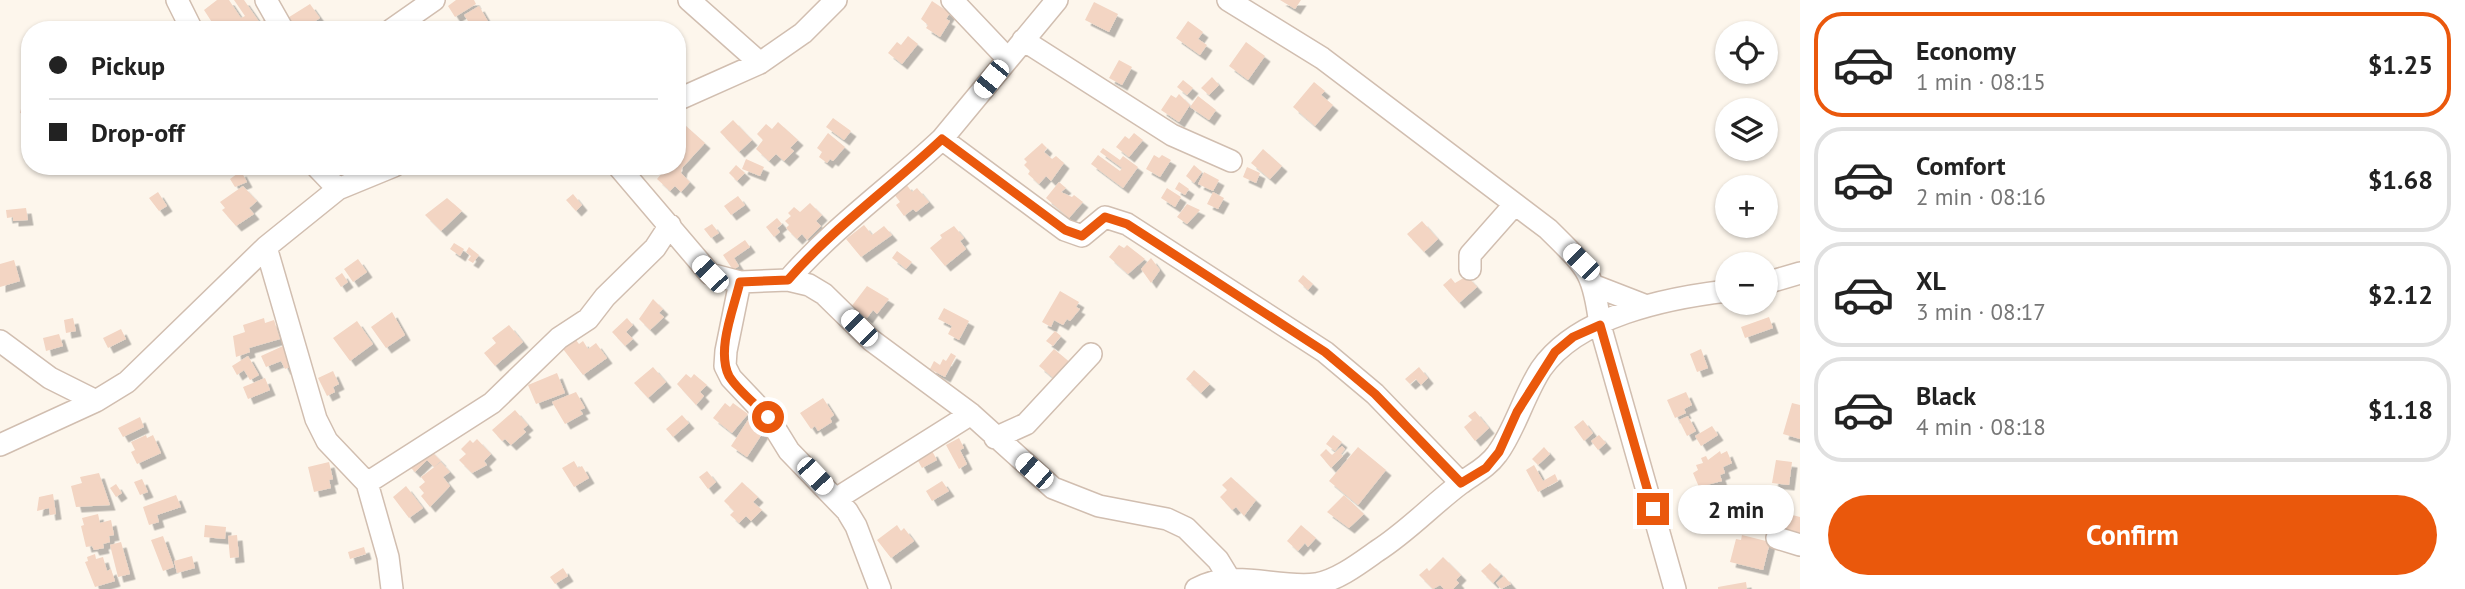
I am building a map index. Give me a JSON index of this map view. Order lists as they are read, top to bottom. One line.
{"page":{"list":[{"name":"Economy","note":"1 min · 08:15","value":"$1.25"},{"name":"Comfort","note":"2 min · 08:16","value":"$1.68"},{"name":"XL","note":"3 min · 08:17","value":"$2.12"},{"name":"Black","note":"4 min · 08:18","value":"$1.18"}],"map_buttons":["+","−"],"banner":["Pickup","Drop-off"],"buttons":"Confirm","bubble":"2 min"}}
